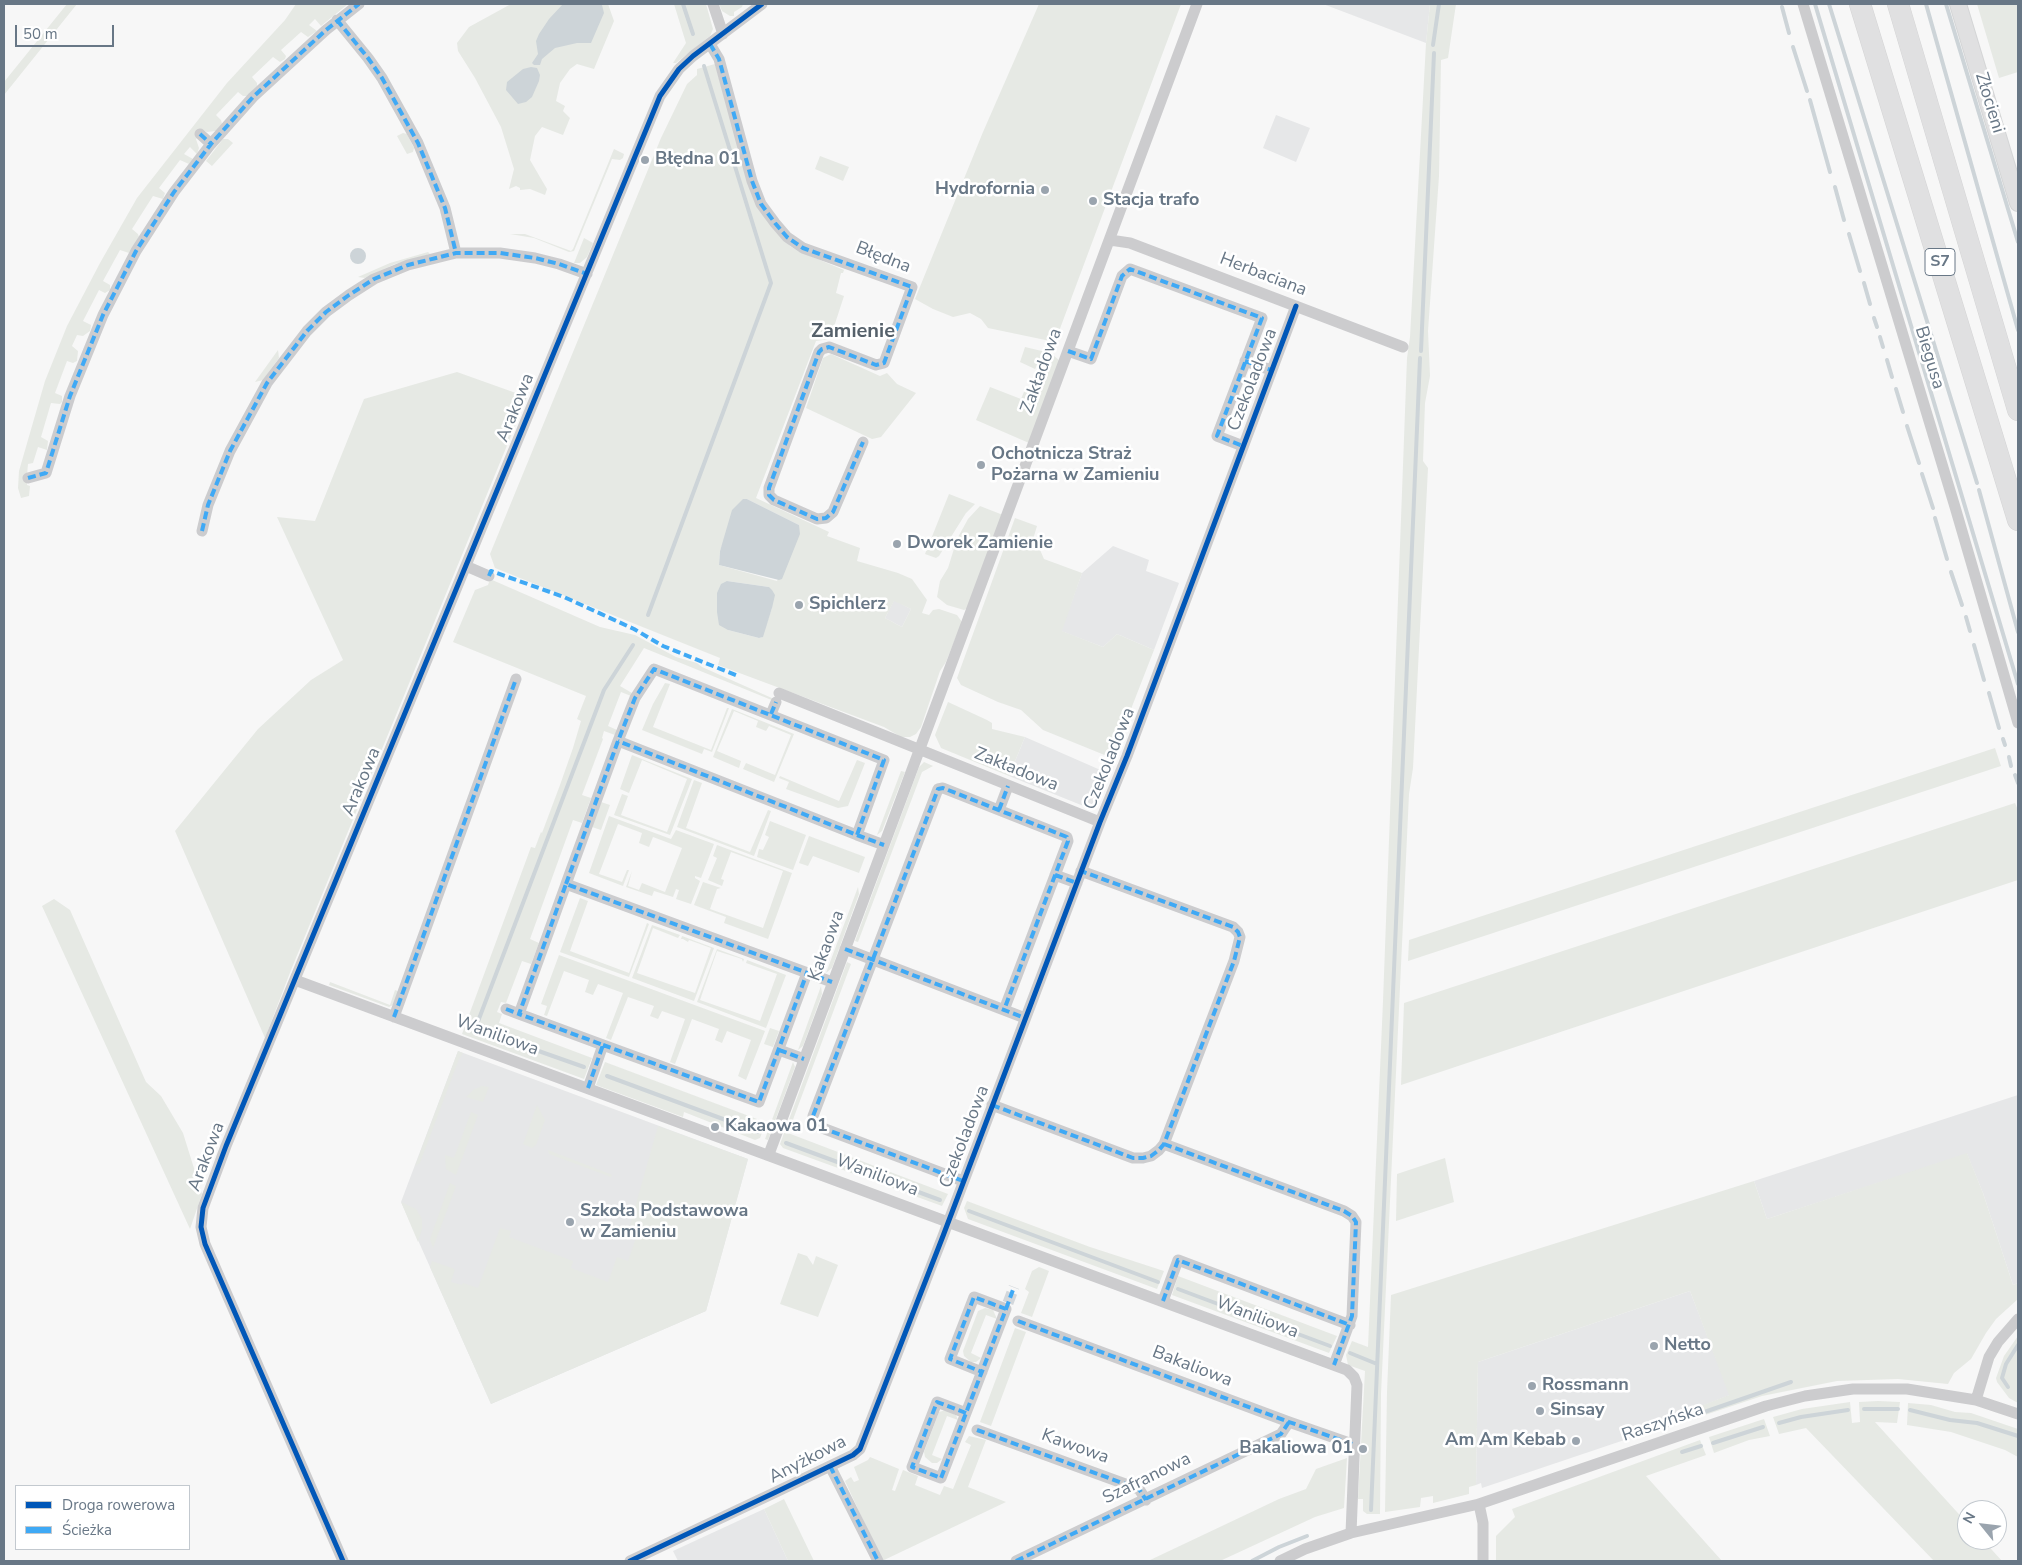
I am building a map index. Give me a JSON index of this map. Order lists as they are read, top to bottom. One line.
{"streets":{"highway":["S7"],"street":["Złocieni","Błędna","Herbaciana","Biegusa","Zakładowa","Czekoladowa","Arakowa","Kakaowa","Waniliowa","Bakaliowa","Raszyńska","Kawowa","Anyżkowa","Szafranowa"]},"crossings":[["Błędna","Arakowa"],["Herbaciana","Zakładowa"],["Herbaciana","Czekoladowa"],["Zakładowa","Czekoladowa"],["Zakładowa","Kakaowa"],["Czekoladowa","Waniliowa"],["Czekoladowa","Anyżkowa"],["Arakowa","Waniliowa"],["Kakaowa","Waniliowa"],["Waniliowa","Bakaliowa"],["Waniliowa","Raszyńska"],["Waniliowa","Anyżkowa"],["Bakaliowa","Szafranowa"],["Kawowa","Szafranowa"]],"districts":["Zamienie"],"places":["Błędna 01","Hydrofornia","Stacja trafo","Ochotnicza Straż Pożarna w Zamieniu","Dworek Zamienie","Spichlerz","Kakaowa 01","Szkoła Podstawowa w Zamieniu","Netto","Rossmann","Sinsay","Am Am Kebab","Bakaliowa 01"],"legend":["Droga rowerowa","Ścieżka"],"scale_bar":"50 m","north":"top left"}
